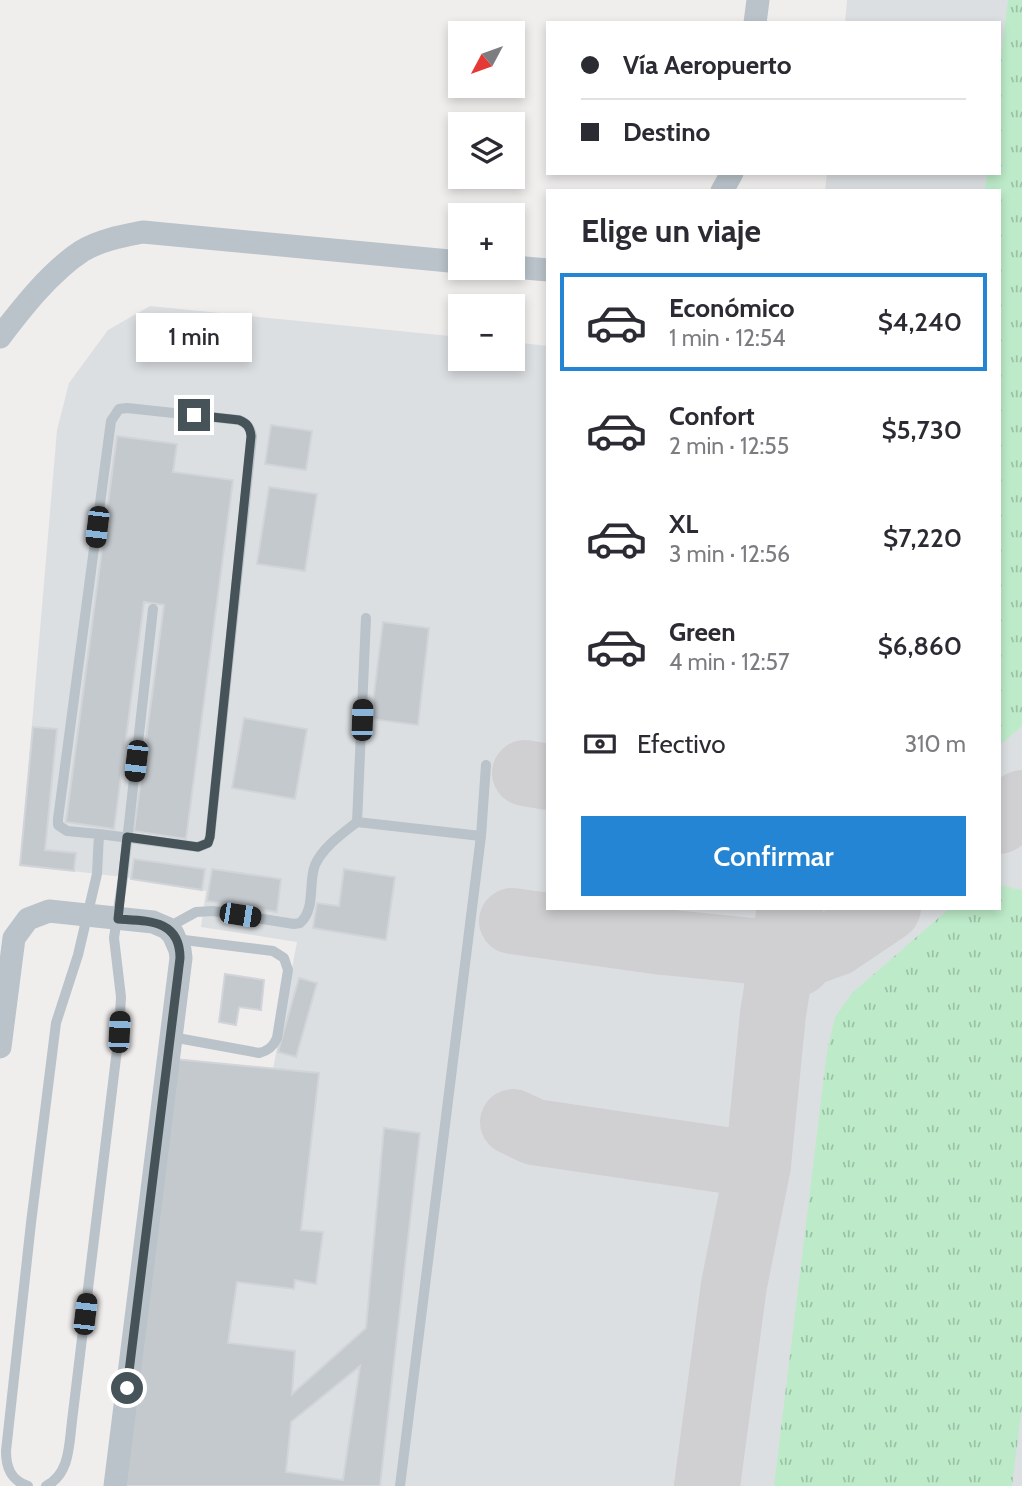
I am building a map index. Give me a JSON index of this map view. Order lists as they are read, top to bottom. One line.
{"north":"bottom left","page":{"map_buttons":["+","−"],"banner":["Vía Aeropuerto","Destino"],"heading":"Elige un viaje","list":[{"name":"Económico","note":"1 min · 12:54","value":"$4,240"},{"name":"Confort","note":"2 min · 12:55","value":"$5,730"},{"name":"XL","note":"3 min · 12:56","value":"$7,220"},{"name":"Green","note":"4 min · 12:57","value":"$6,860"}],"bubble":"1 min","pay":["Efectivo","310 m"],"buttons":"Confirmar"}}
